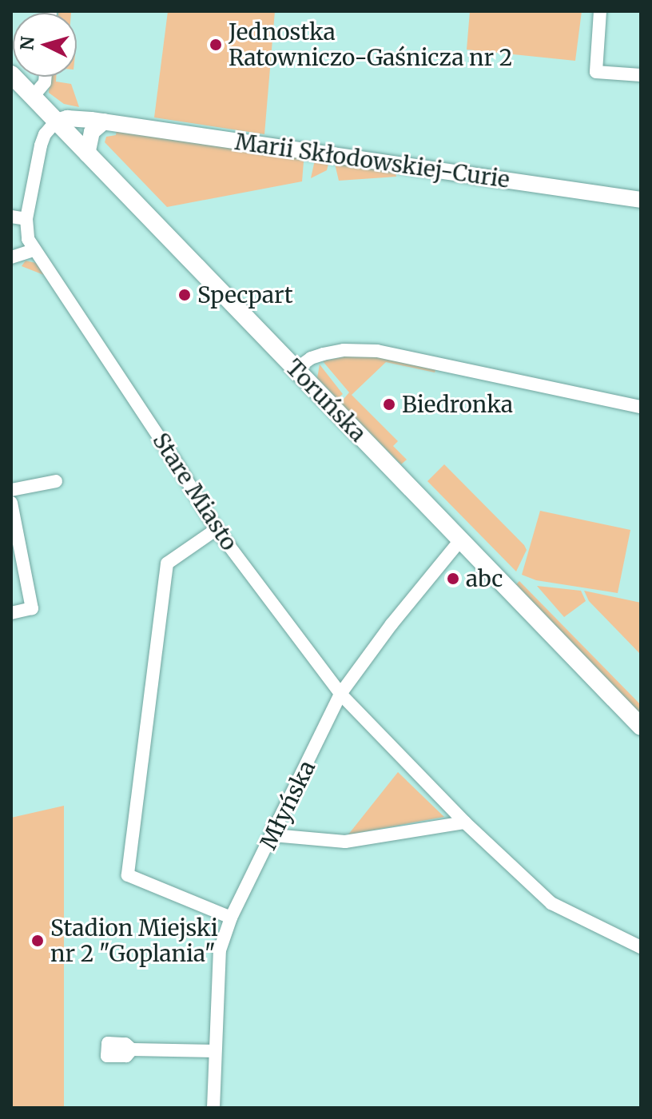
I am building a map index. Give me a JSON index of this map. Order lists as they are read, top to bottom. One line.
{"streets":{"main road":["Toruńska"],"street":["Marii Skłodowskiej-Curie","Stare Miasto","Młyńska"]},"crossings":[["Marii Skłodowskiej-Curie","Toruńska"],["Marii Skłodowskiej-Curie","Stare Miasto"],["Toruńska","Stare Miasto"],["Toruńska","Młyńska"],["Stare Miasto","Młyńska"]],"places":["Jednostka Ratowniczo-Gaśnicza nr 2","Specpart","Biedronka","abc","Stadion Miejski nr 2 \"Goplania\""],"north":"left"}
